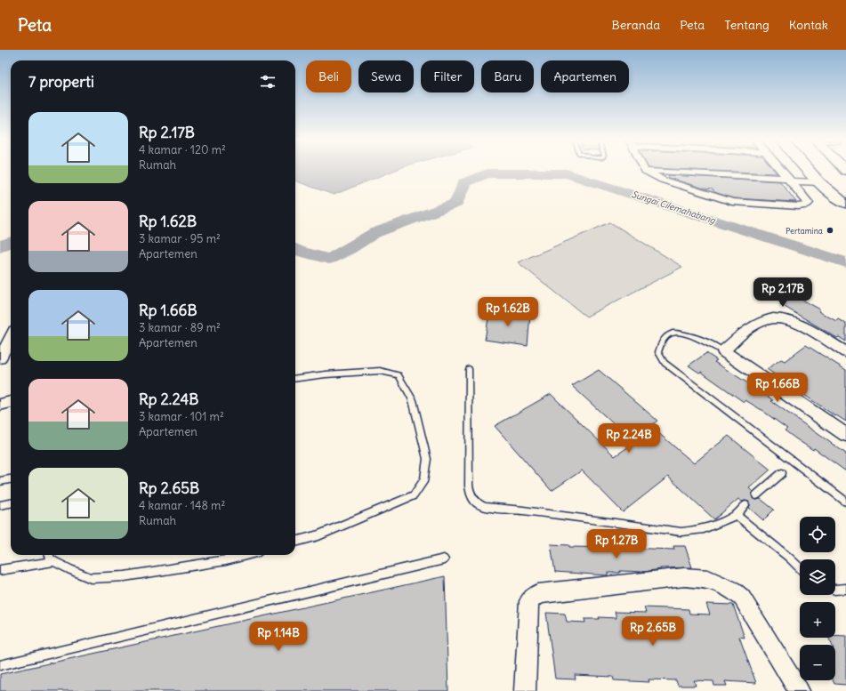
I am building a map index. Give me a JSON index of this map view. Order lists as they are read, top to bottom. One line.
{"water":["Sungai Cilemahabang"],"places":["Pertamina"],"page":{"header":"Peta","nav":["Beranda","Peta","Tentang","Kontak"],"chip":["Beli","Sewa","Filter","Baru","Apartemen"],"heading":"7 properti","list":[{"name":"Rp 2.17B","note":"4 kamar · 120 m² · Rumah"},{"name":"Rp 1.62B","note":"3 kamar · 95 m² · Apartemen"},{"name":"Rp 1.66B","note":"3 kamar · 89 m² · Apartemen"},{"name":"Rp 2.24B","note":"3 kamar · 101 m² · Apartemen"},{"name":"Rp 2.65B","note":"4 kamar · 148 m² · Rumah"}],"price":["Rp 2.17B","Rp 1.62B","Rp 1.66B","Rp 2.24B","Rp 1.27B","Rp 2.65B","Rp 1.14B"],"map_buttons":["+","−"]}}
